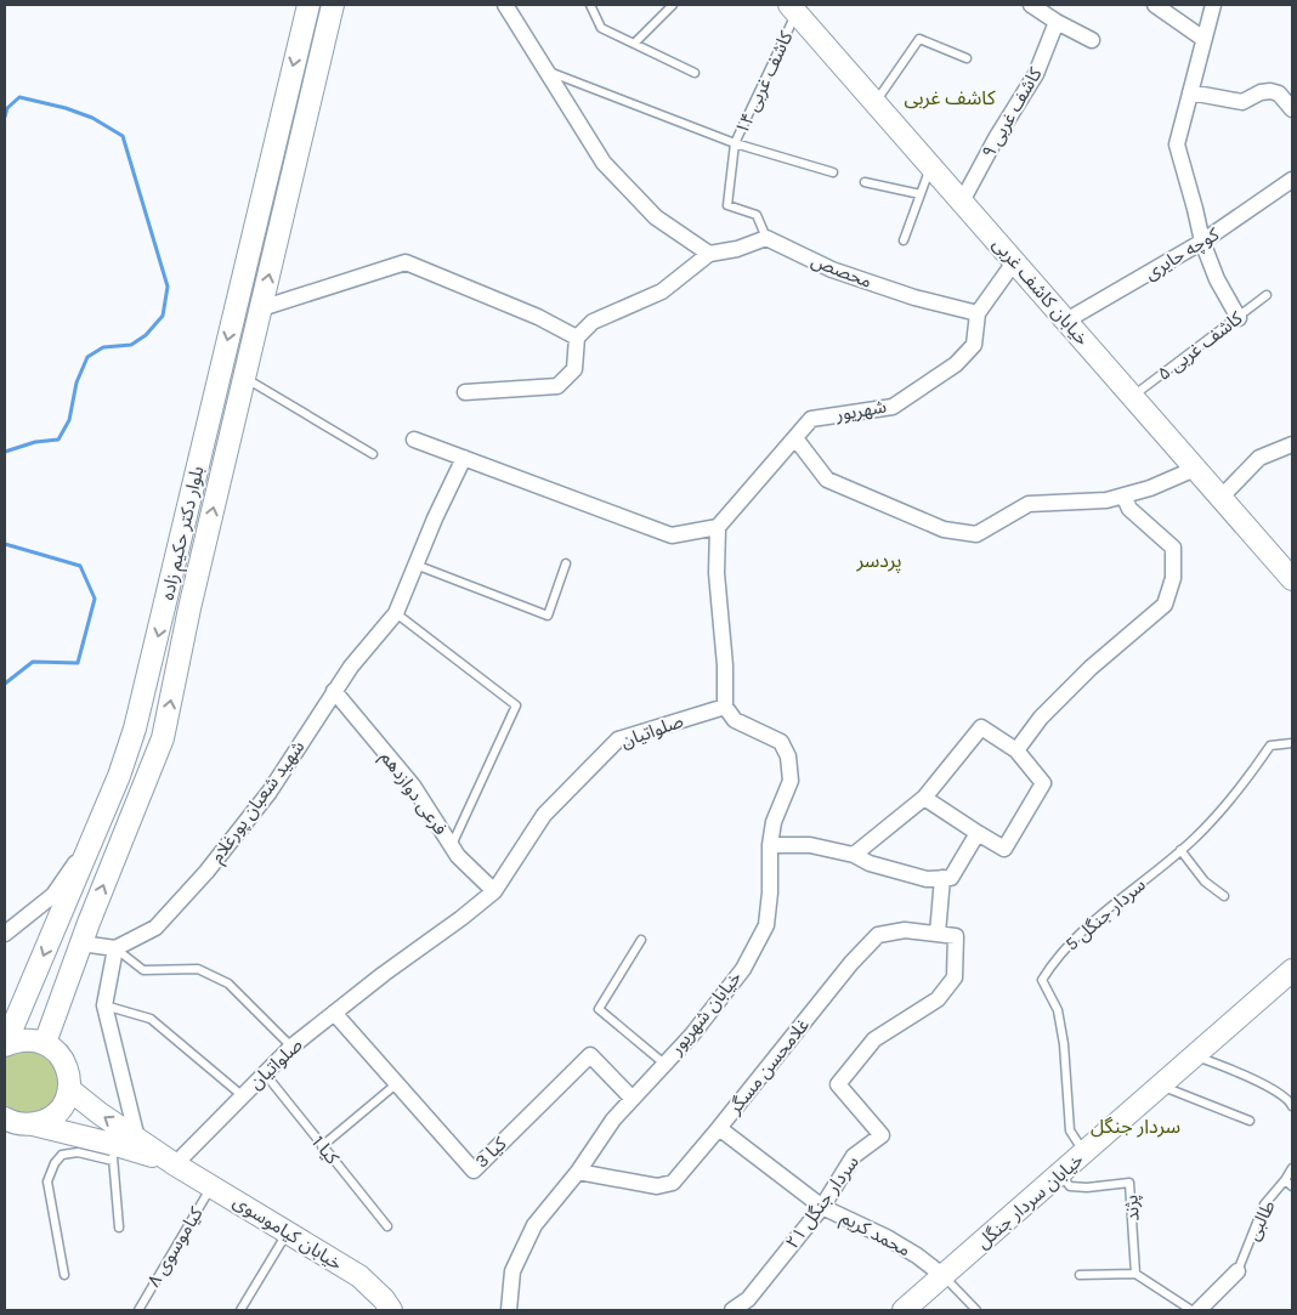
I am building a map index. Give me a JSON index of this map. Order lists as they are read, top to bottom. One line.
{"streets":{"main road":["خیابان کاشف غربی","بلوار دکتر حکیم زاده","خیابان سردار جنگل","خیابان کیاموسوی"],"street":["کاشف غربی ۹","کوچه حایری","محصص","شهریور","صلواتیان","فرعی دوازدهم","شهید شعبان پورغلام","خیابان شهریور","غلامحسن مسگر","کیا 3","سردار جنگل ۲۱","محمد کریم"],"lane":["کاشف غربی ۱۴","کاشف غربی ۵","سردار جنگل 5","کیا 1","پژند","طالبی","کیاموسوی ۸"]},"crossings":[["کاشف غربی ۱۴","محصص"],["کاشف غربی ۱۴","خیابان کاشف غربی"],["کاشف غربی ۹","خیابان کاشف غربی"],["کوچه حایری","خیابان کاشف غربی"],["محصص","شهریور"],["خیابان کاشف غربی","کاشف غربی ۵"],["خیابان کاشف غربی","شهریور"],["صلواتیان","فرعی دوازدهم"],["صلواتیان","خیابان شهریور"],["صلواتیان","کیا 1"],["صلواتیان","کیا 3"],["صلواتیان","خیابان کیاموسوی"],["فرعی دوازدهم","شهید شعبان پورغلام"],["سردار جنگل 5","خیابان سردار جنگل"],["خیابان شهریور","غلامحسن مسگر"],["خیابان شهریور","کیا 3"],["غلامحسن مسگر","سردار جنگل ۲۱"],["غلامحسن مسگر","محمد کریم"],["خیابان سردار جنگل","پژند"],["خیابان سردار جنگل","محمد کریم"],["سردار جنگل ۲۱","محمد کریم"],["خیابان کیاموسوی","کیاموسوی ۸"]],"districts":["کاشف غربی","پردسر","سردار جنگل"]}
